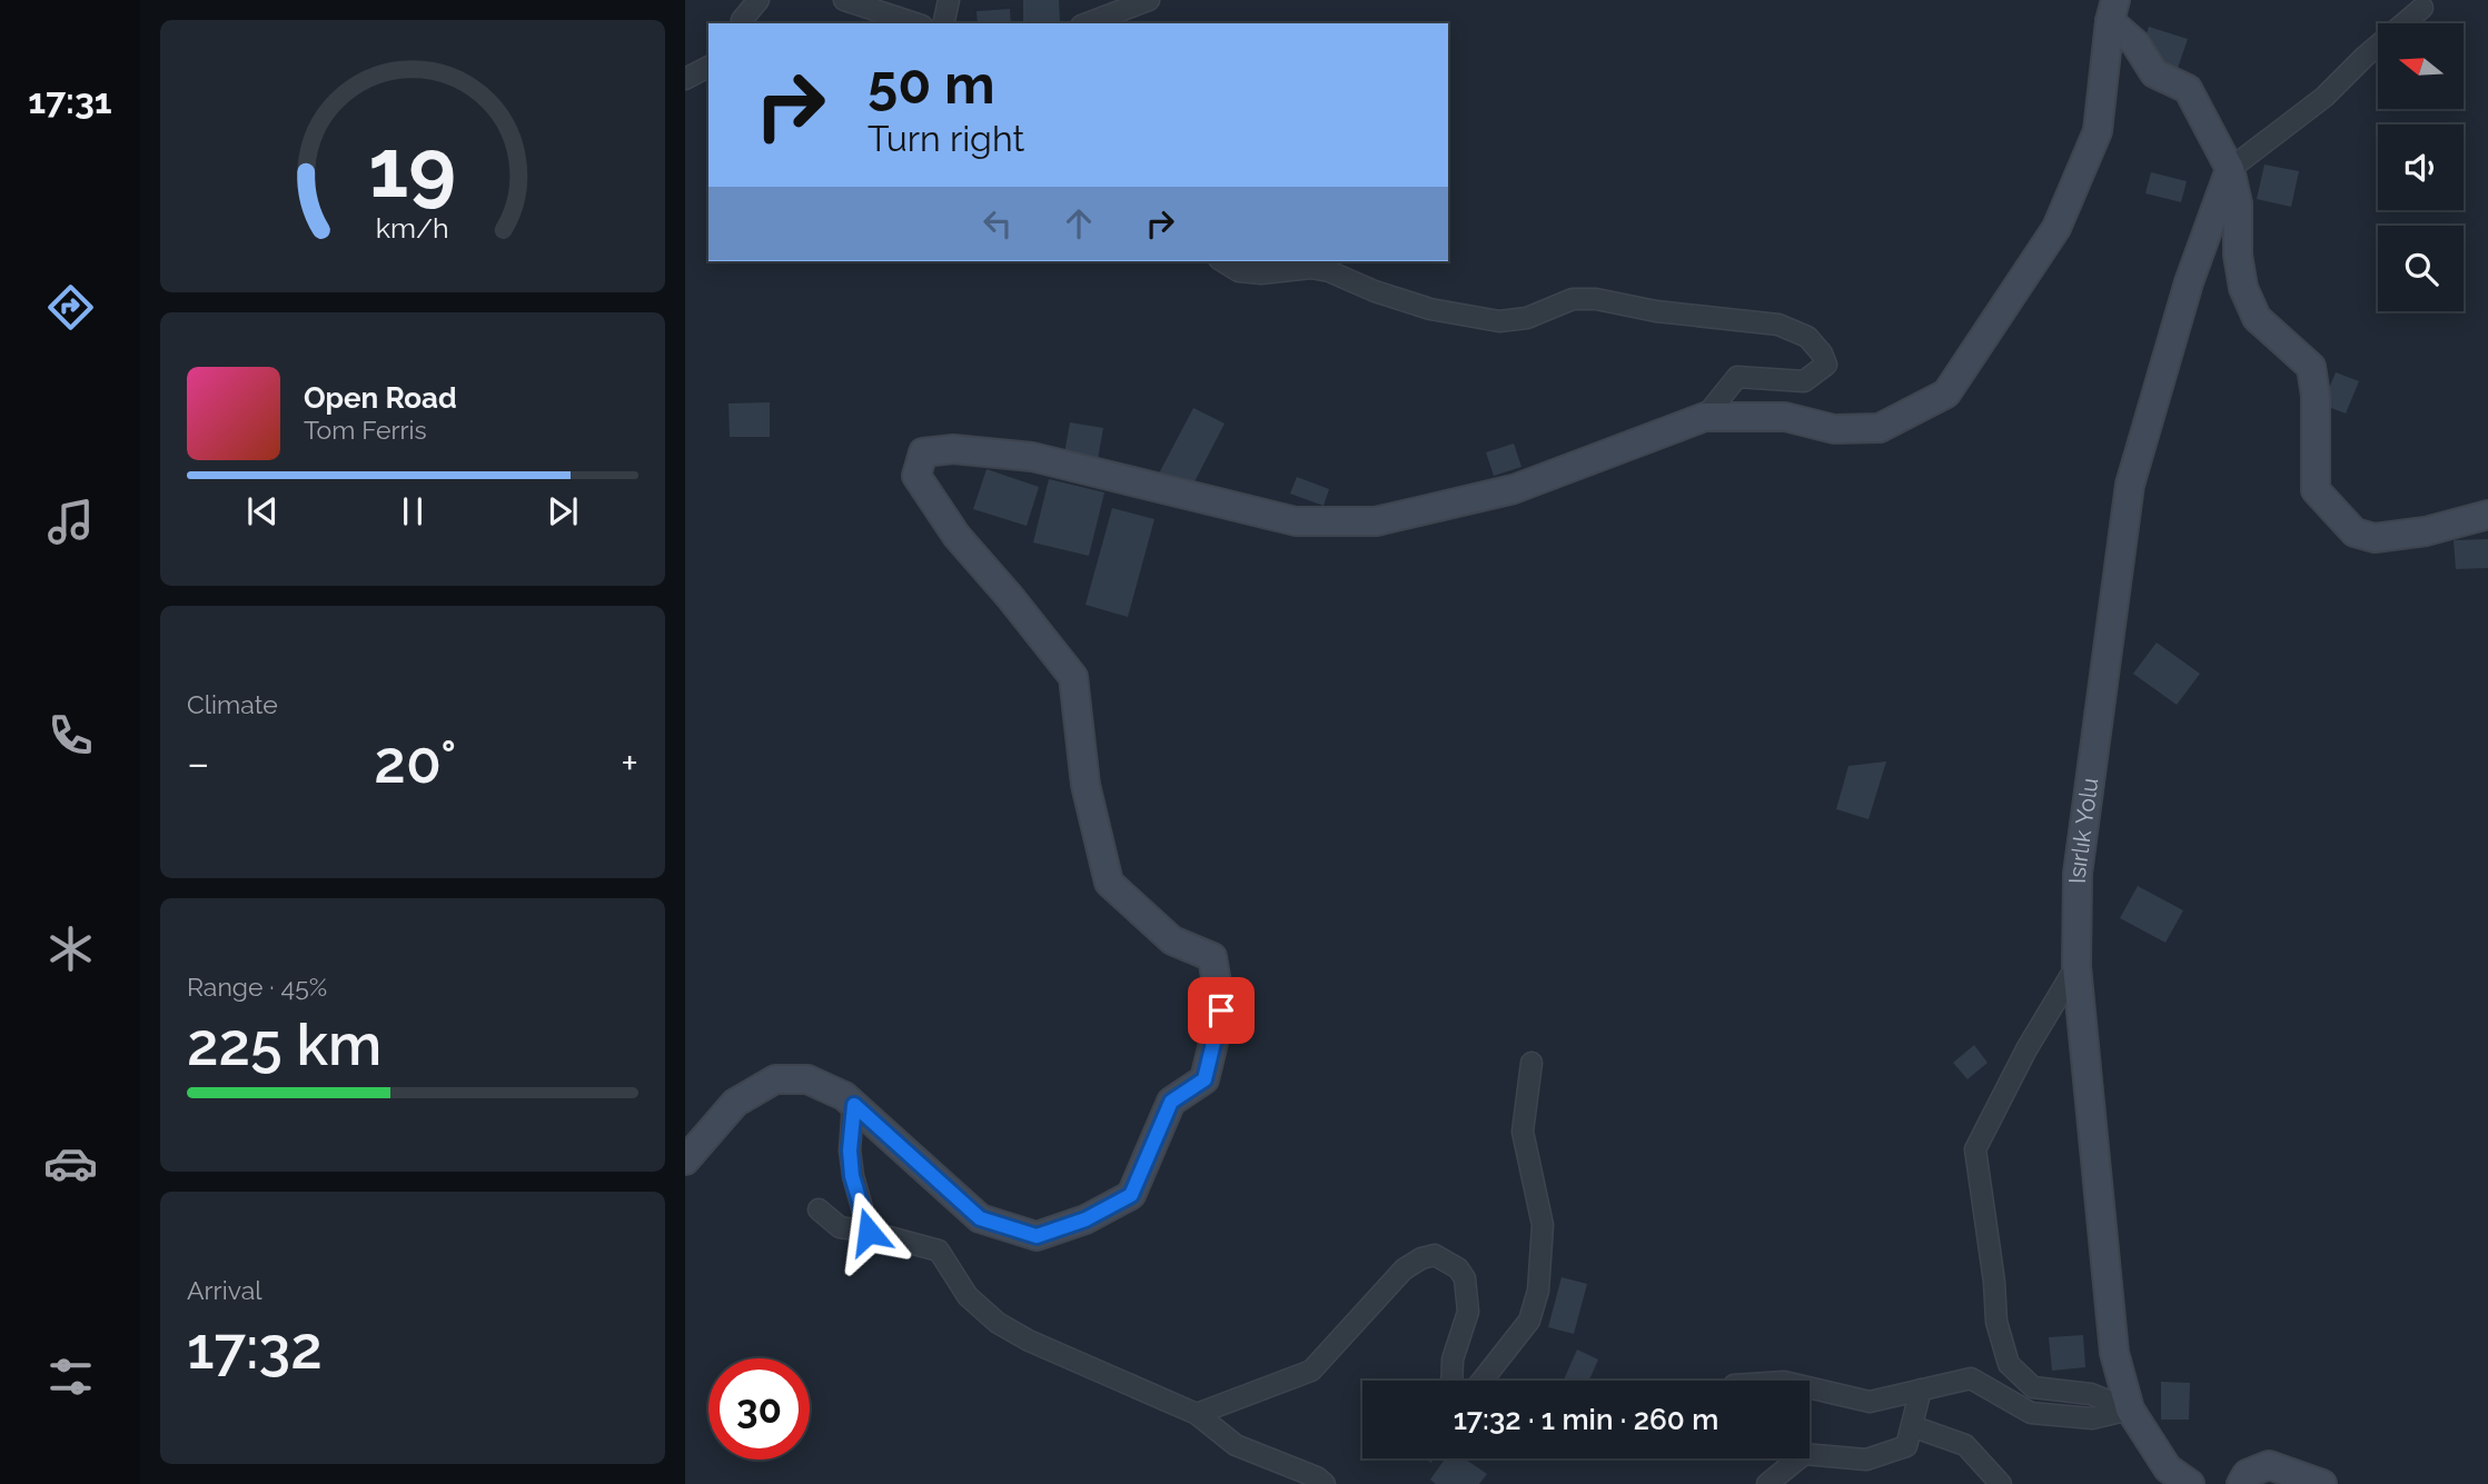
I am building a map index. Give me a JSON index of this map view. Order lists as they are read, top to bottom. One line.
{"streets":{"street":["Isırlık Yolu"]},"north":"left","page":{"tabs":"17:31","turn":["50 m","Turn right"],"song":["Open Road","Tom Ferris"],"tile":["Climate",["Range · 45%","225 km"],["Arrival","17:32"]],"heat":["−","20°","+"],"limit":"30","trip":"17:32 · 1 min · 260 m","gauge":["19","km/h"]}}
